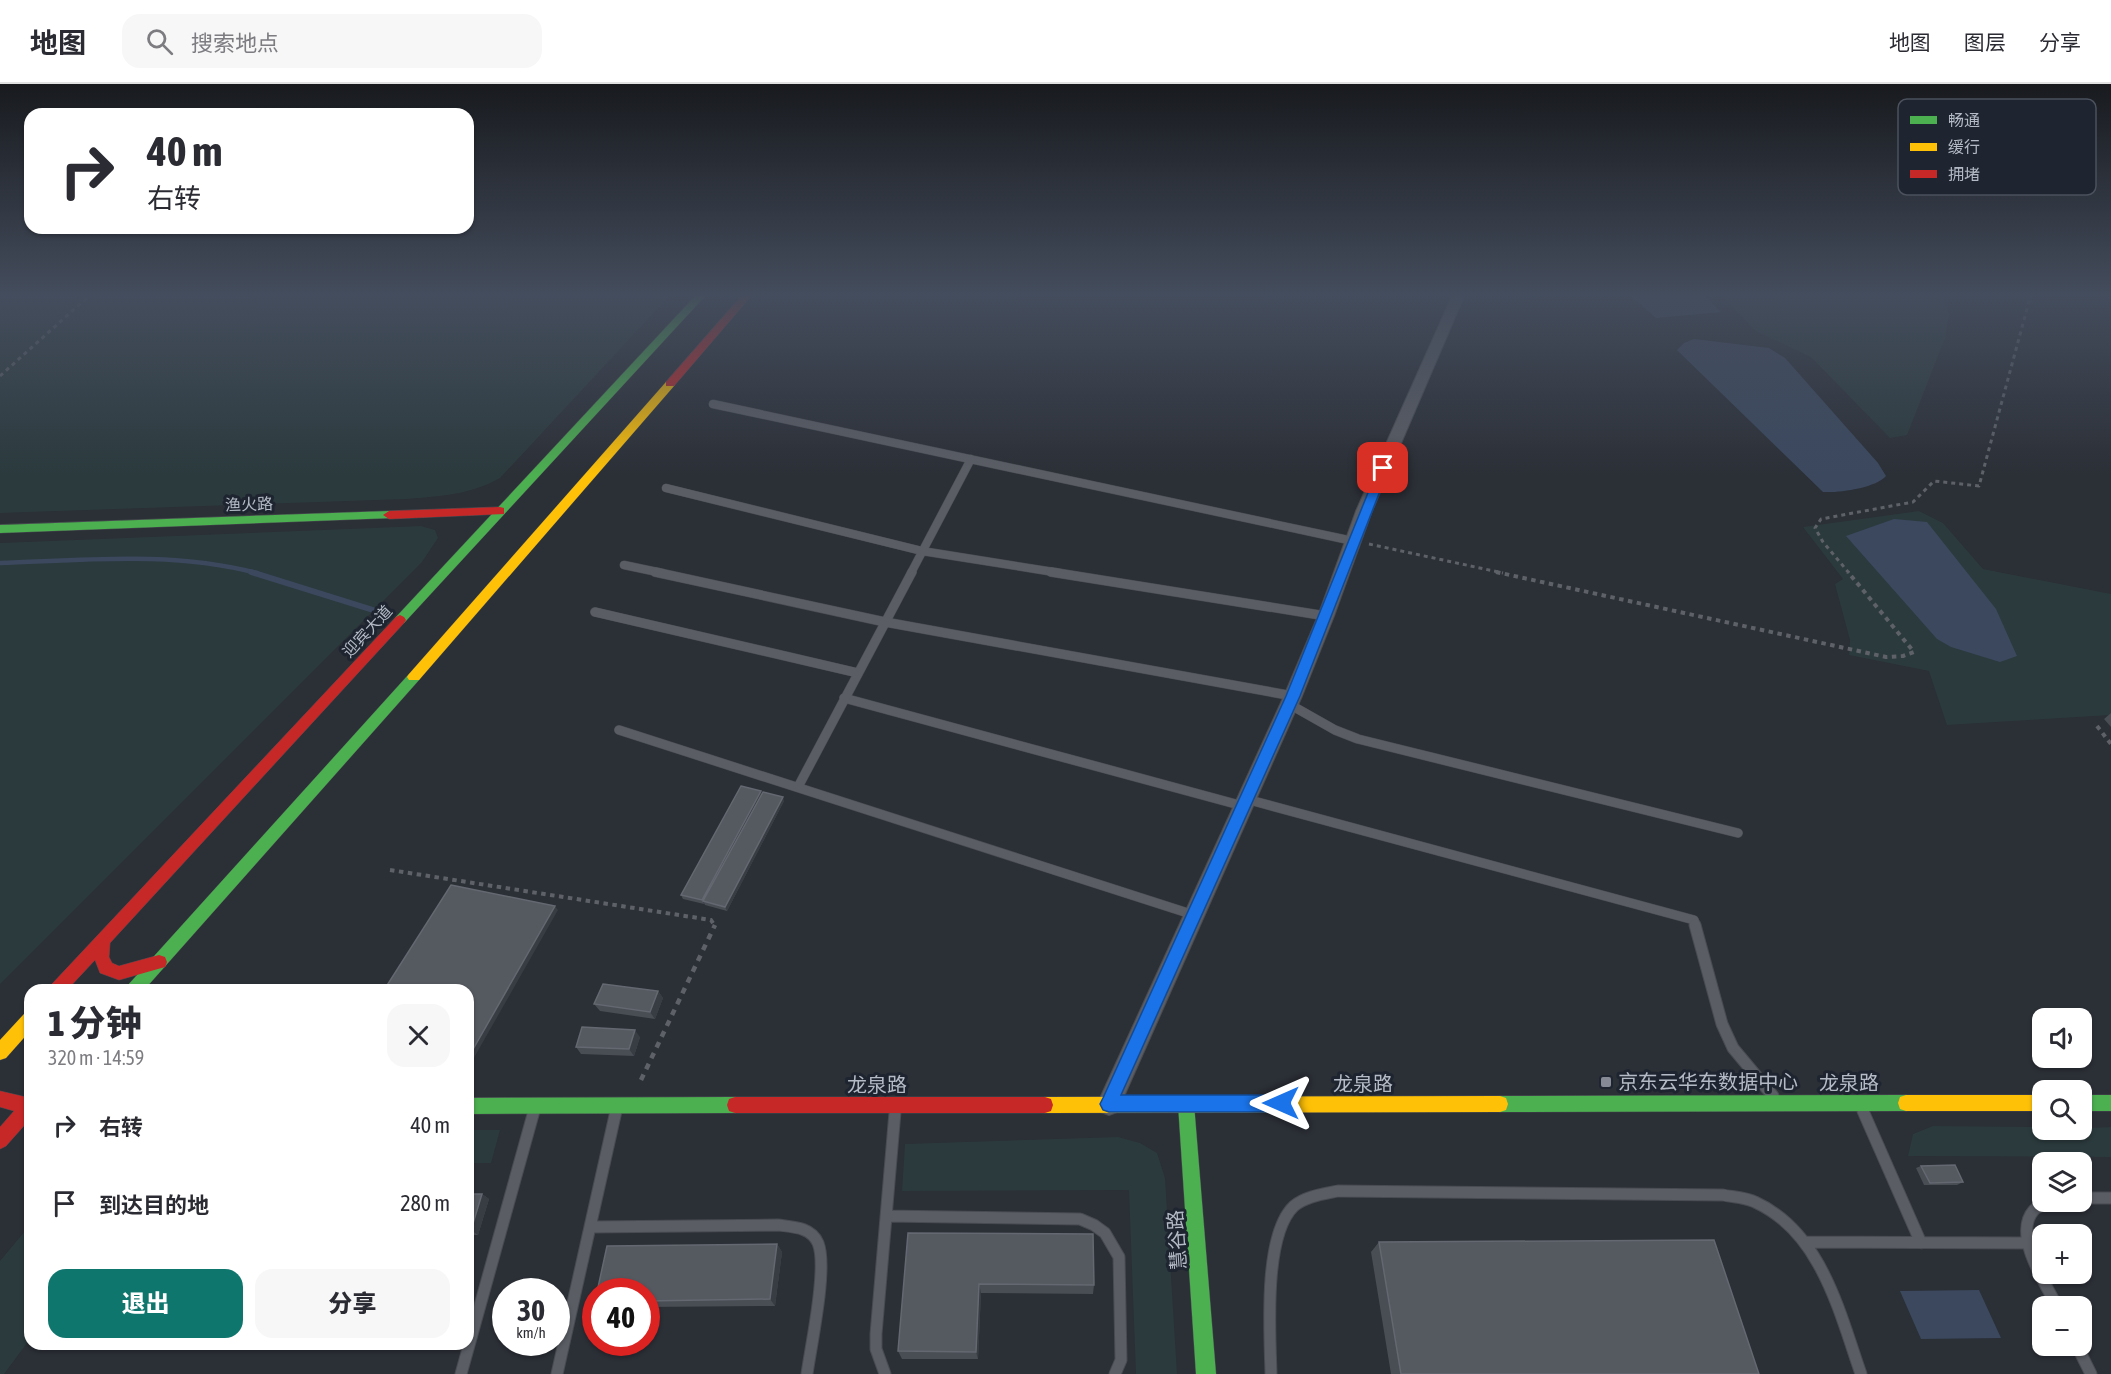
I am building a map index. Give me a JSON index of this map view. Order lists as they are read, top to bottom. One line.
{"streets":{"main road":["渔火路","迎宾大道","龙泉路","慧谷路"]},"crossings":[["渔火路","迎宾大道"],["龙泉路","慧谷路"]],"places":{"transit":["京东云华东数据中心"]},"legend":["畅通","缓行","拥堵"],"page":{"header":"地图","search":"搜索地点","nav":["地图","图层","分享"],"turn":["40 m","右转"],"heading":["1 分钟","320 m · 14:59"],"map_buttons":["+","−"],"list":[{"name":"右转","value":"40 m"},{"name":"到达目的地","value":"280 m"}],"buttons":["退出","分享"],"speed":"30 km/h","limit":"40"}}
